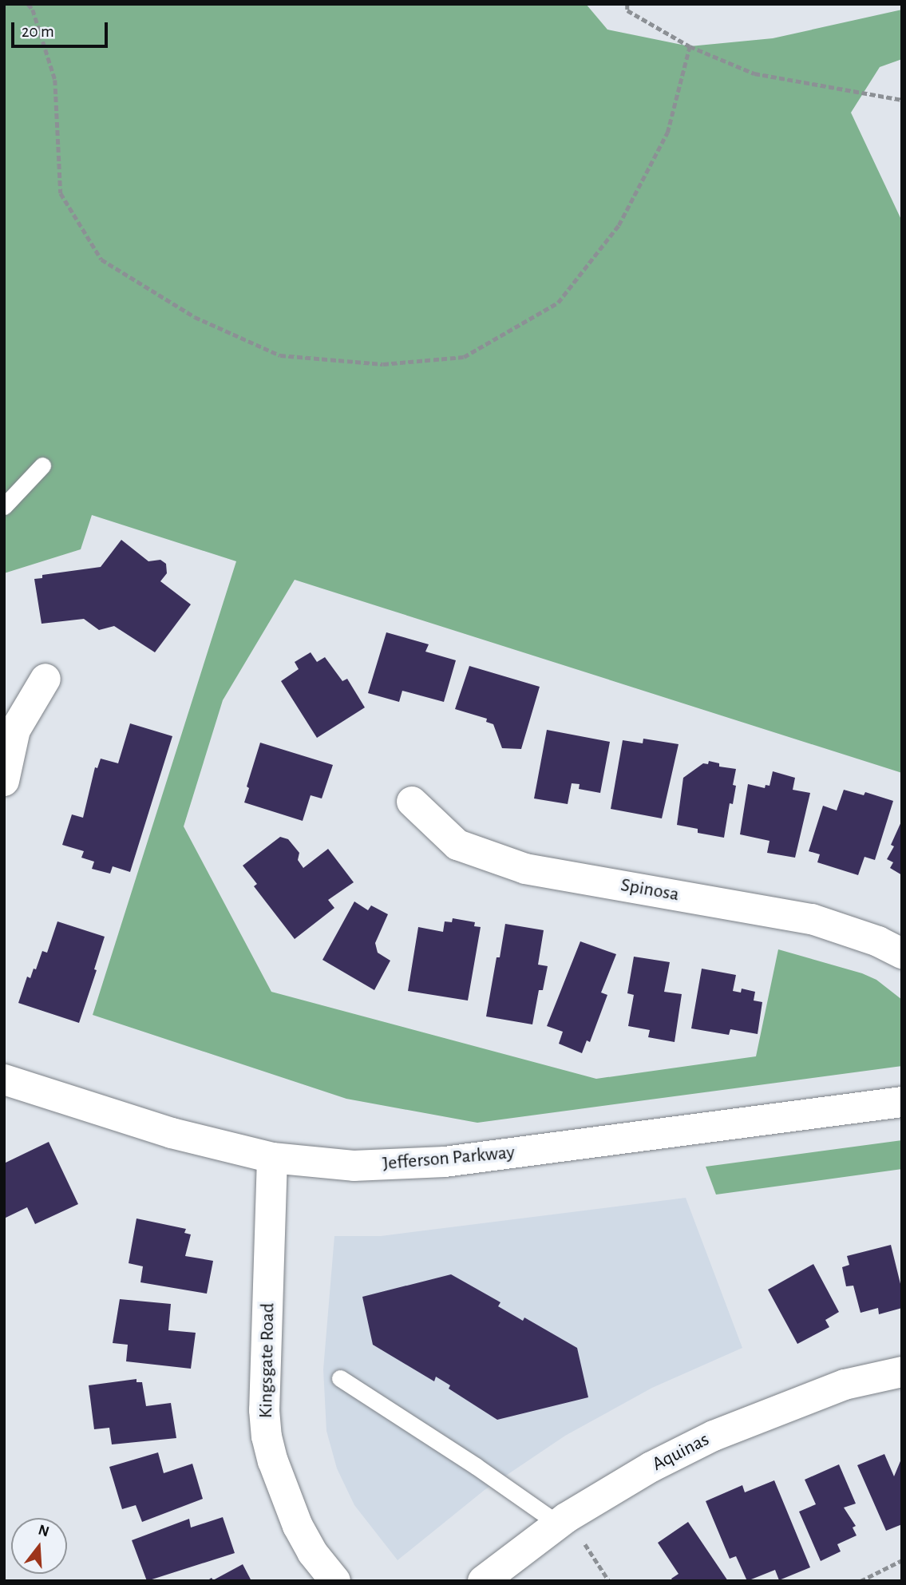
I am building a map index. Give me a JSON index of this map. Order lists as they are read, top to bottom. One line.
{"streets":{"street":["Spinosa","Jefferson Parkway","Kingsgate Road","Aquinas"]},"crossings":[["Jefferson Parkway","Kingsgate Road"]],"scale_bar":"20 m","north":"top"}
